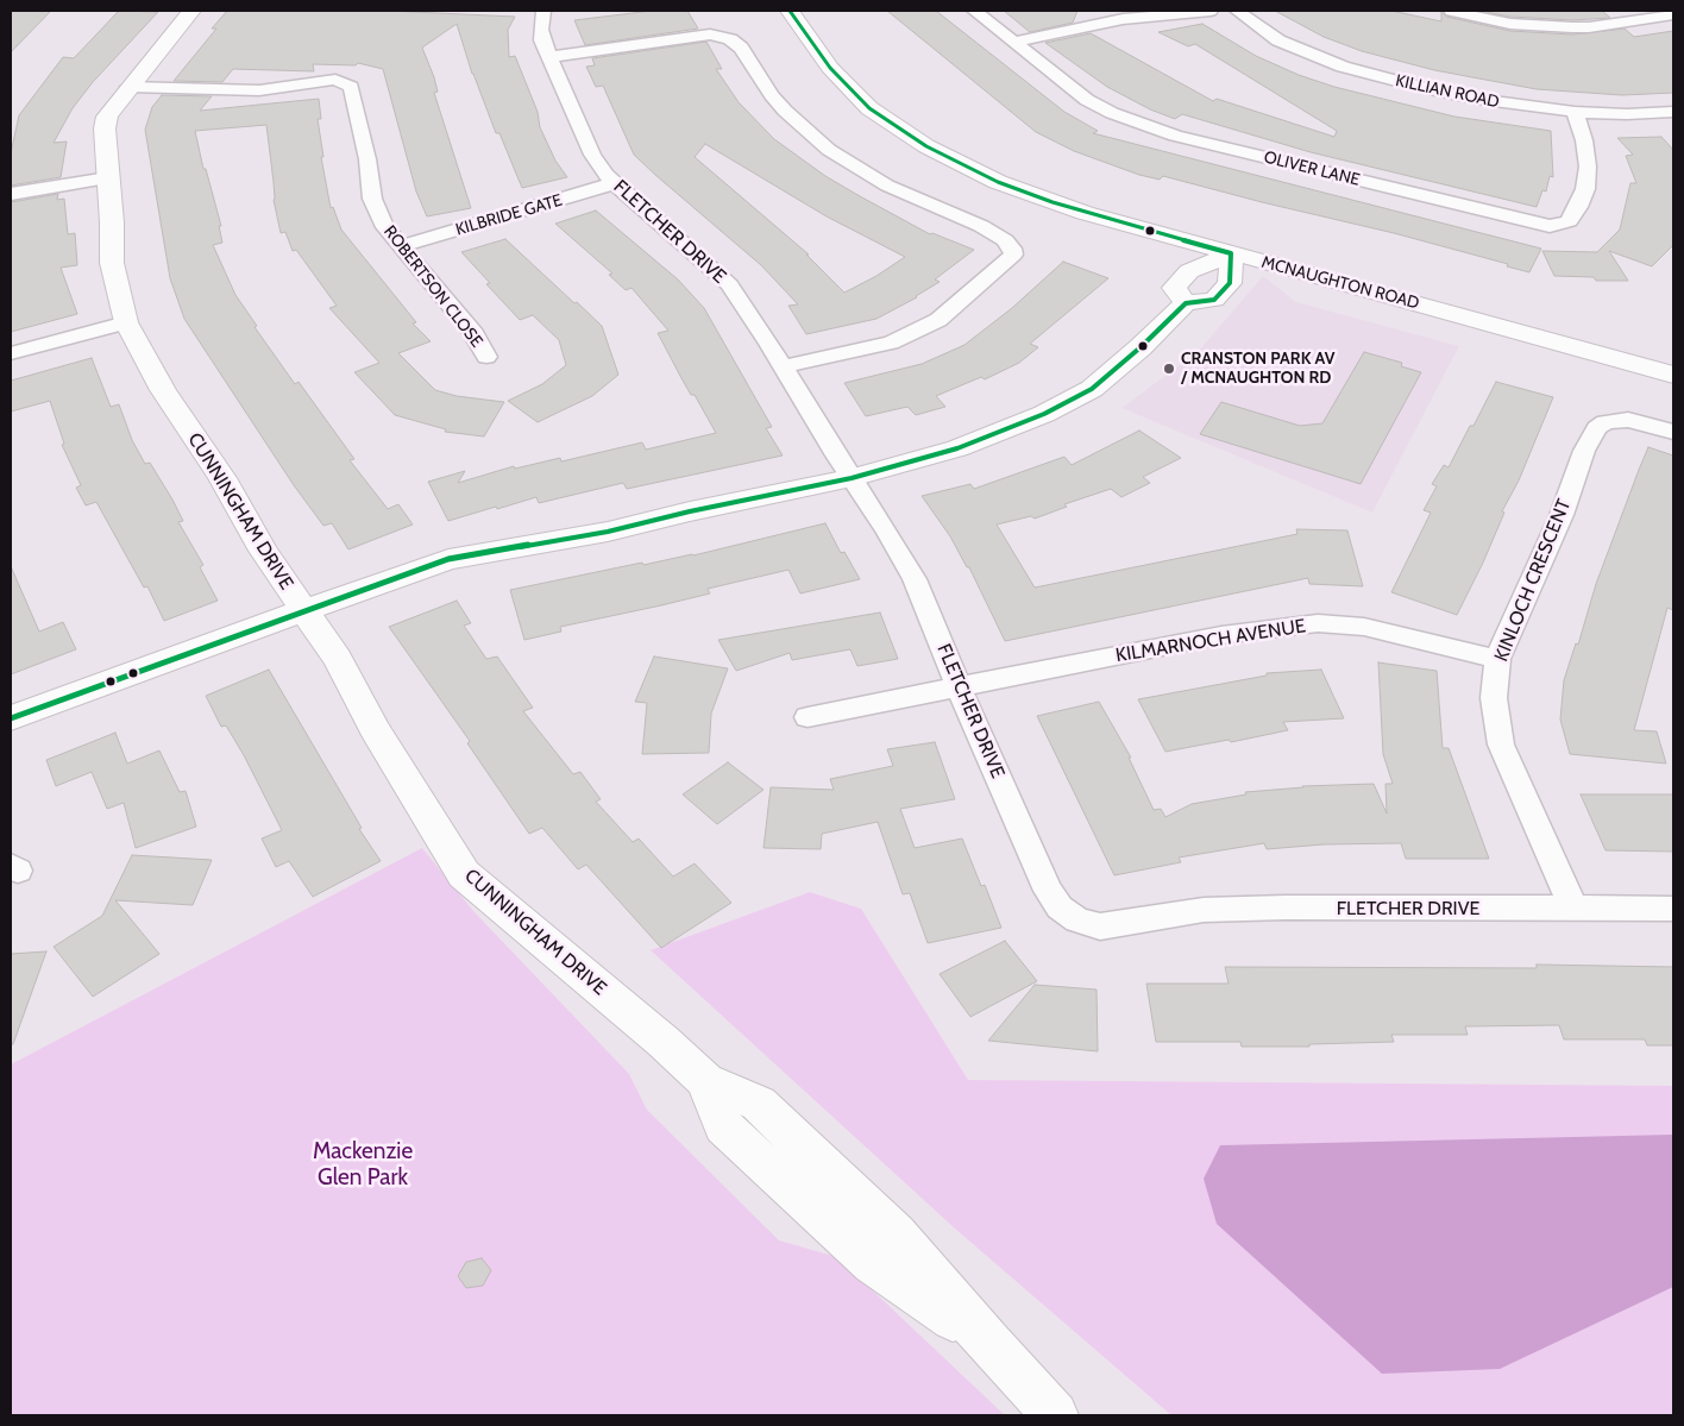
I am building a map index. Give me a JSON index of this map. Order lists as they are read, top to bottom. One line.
{"streets":{"street":["KILLIAN ROAD","OLIVER LANE","KILBRIDE GATE","FLETCHER DRIVE","MCNAUGHTON ROAD","ROBERTSON CLOSE","CUNNINGHAM DRIVE","KINLOCH CRESCENT","KILMARNOCH AVENUE"]},"crossings":[["KILLIAN ROAD","OLIVER LANE"],["KILBRIDE GATE","FLETCHER DRIVE"],["KILBRIDE GATE","ROBERTSON CLOSE"],["FLETCHER DRIVE","KINLOCH CRESCENT"],["FLETCHER DRIVE","KILMARNOCH AVENUE"],["ROBERTSON CLOSE","CUNNINGHAM DRIVE"],["KINLOCH CRESCENT","KILMARNOCH AVENUE"]],"parks":["Mackenzie Glen Park"],"places":["CRANSTON PARK AV / MCNAUGHTON RD"]}
